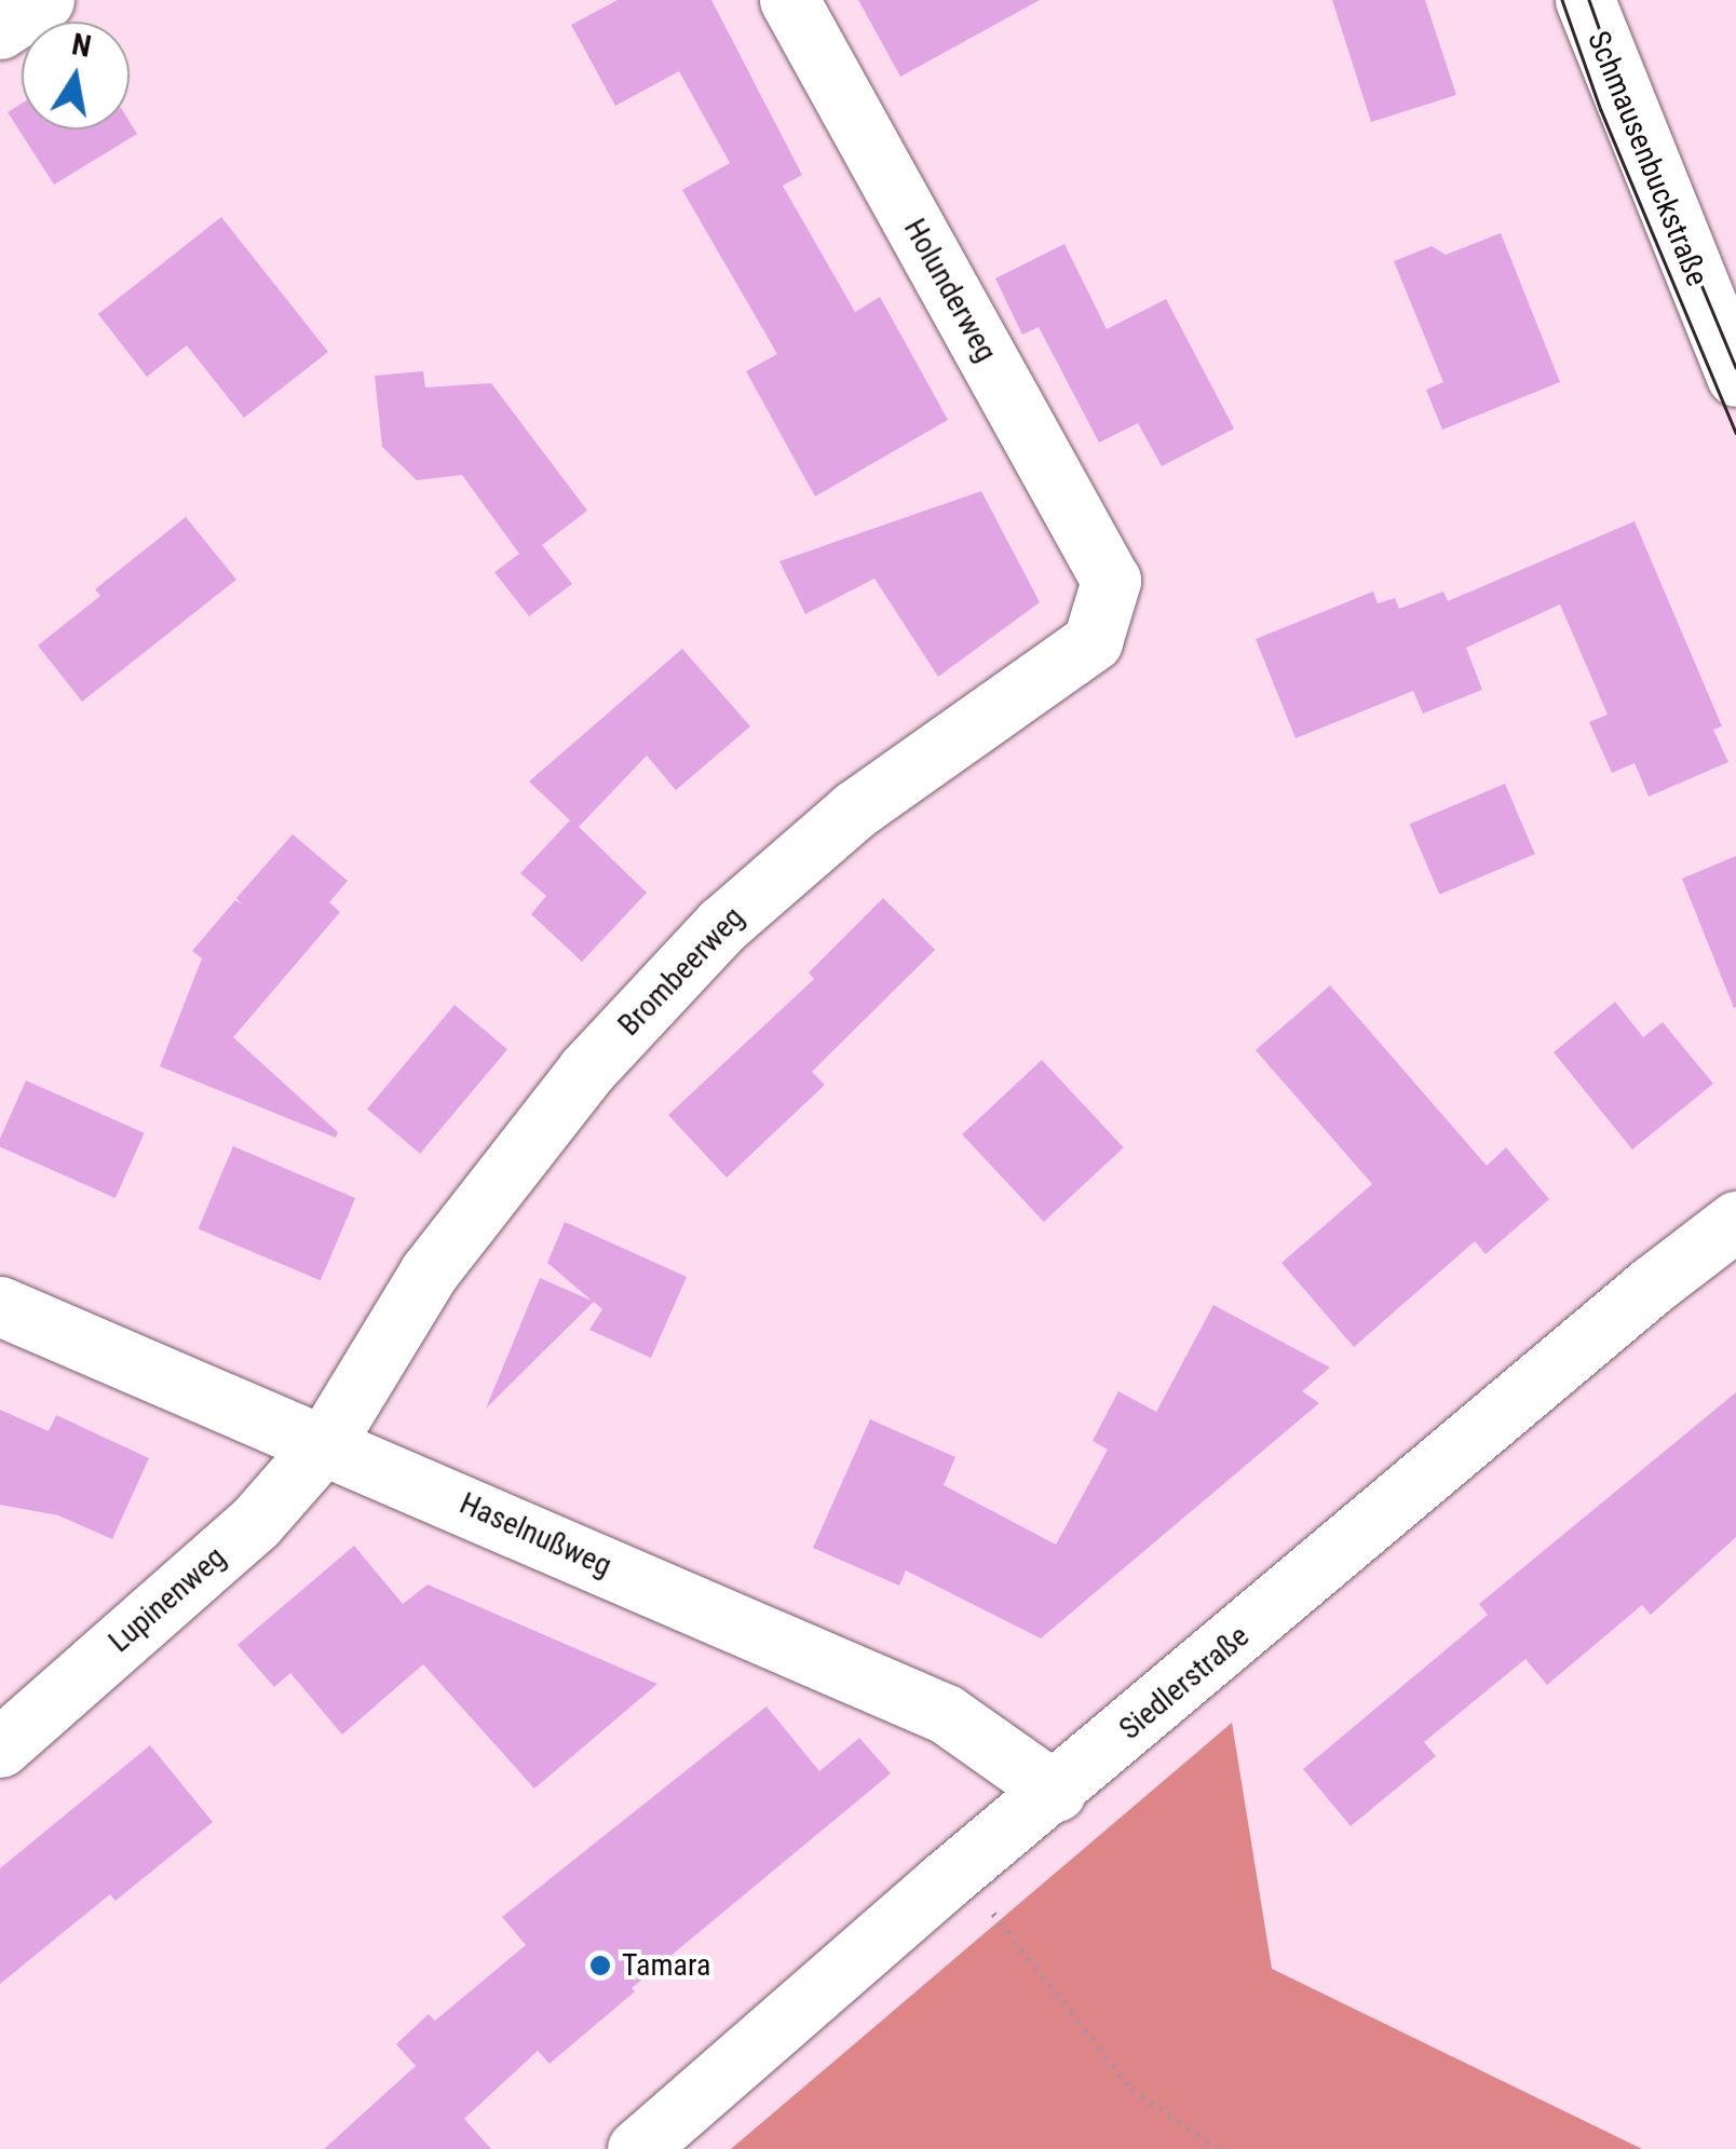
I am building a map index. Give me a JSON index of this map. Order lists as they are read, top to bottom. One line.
{"streets":{"street":["Schmausenbuckstraße","Holunderweg","Brombeerweg","Haselnußweg","Lupinenweg","Siedlerstraße"]},"crossings":[["Holunderweg","Brombeerweg"],["Brombeerweg","Haselnußweg"],["Brombeerweg","Lupinenweg"],["Haselnußweg","Lupinenweg"],["Haselnußweg","Siedlerstraße"]],"places":["Tamara"],"north":"top"}
